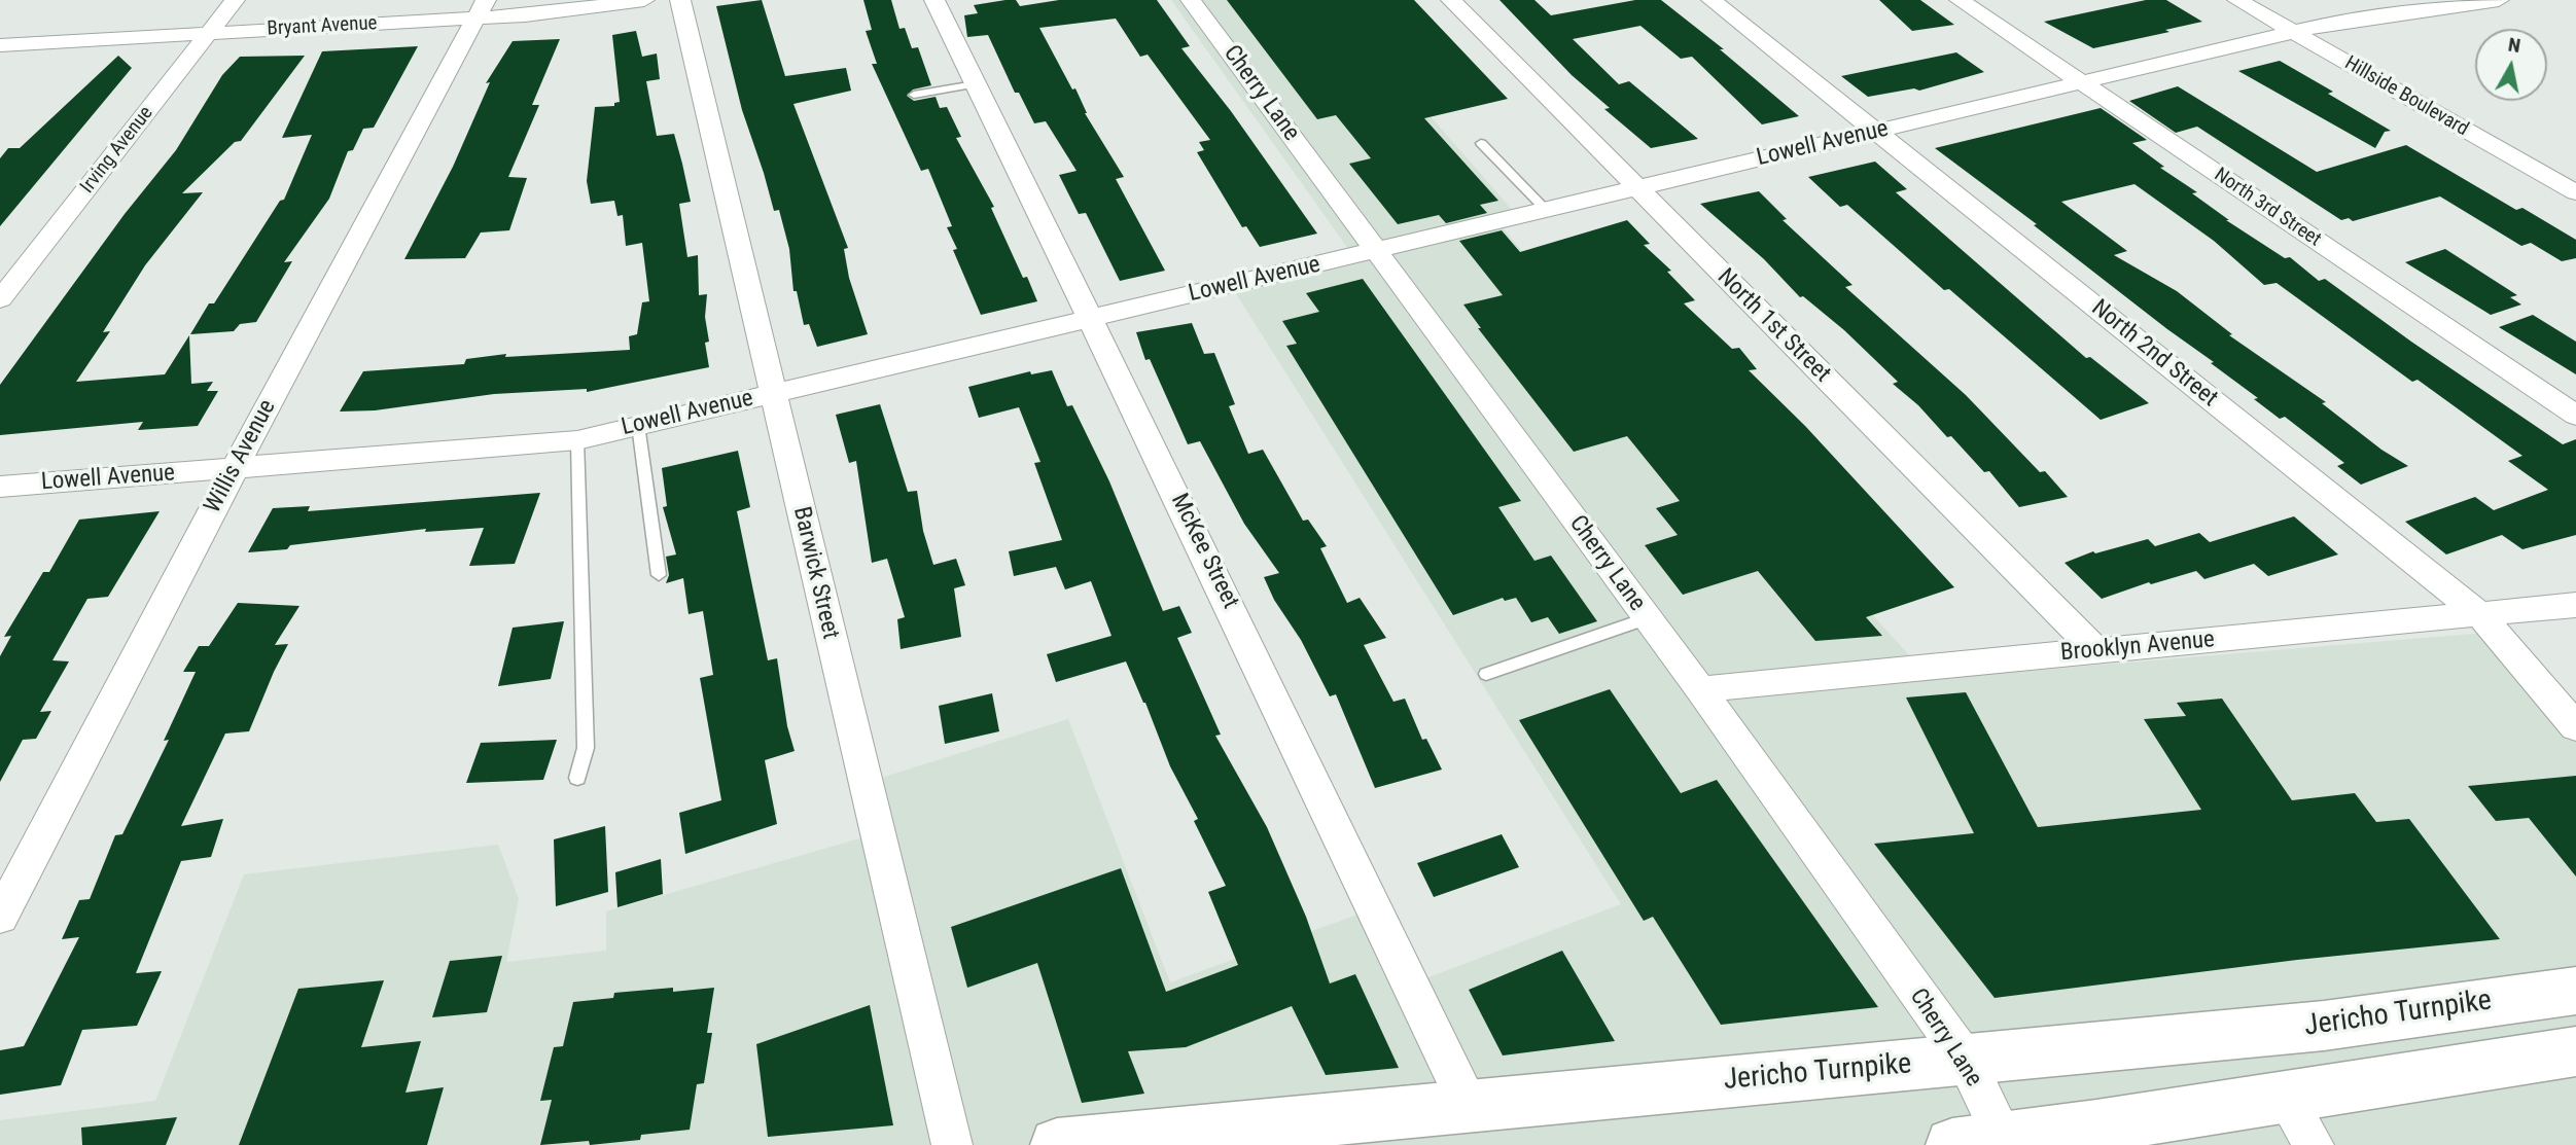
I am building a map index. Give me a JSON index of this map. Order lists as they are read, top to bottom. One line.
{"streets":{"main road":["Jericho Turnpike"],"street":["Bryant Avenue","Cherry Lane","Hillside Boulevard","Lowell Avenue","Irving Avenue","North 3rd Street","North 1st Street","North 2nd Street","Willis Avenue","McKee Street","Barwick Street","Brooklyn Avenue"]},"crossings":[["Bryant Avenue","Irving Avenue"],["Bryant Avenue","Willis Avenue"],["Cherry Lane","Lowell Avenue"],["Cherry Lane","Brooklyn Avenue"],["Cherry Lane","Jericho Turnpike"],["Hillside Boulevard","Lowell Avenue"],["Lowell Avenue","North 3rd Street"],["Lowell Avenue","North 1st Street"],["Lowell Avenue","North 2nd Street"],["Lowell Avenue","Willis Avenue"],["Lowell Avenue","McKee Street"],["Lowell Avenue","Barwick Street"],["North 1st Street","Brooklyn Avenue"],["North 2nd Street","Brooklyn Avenue"],["McKee Street","Jericho Turnpike"]],"north":"top"}
